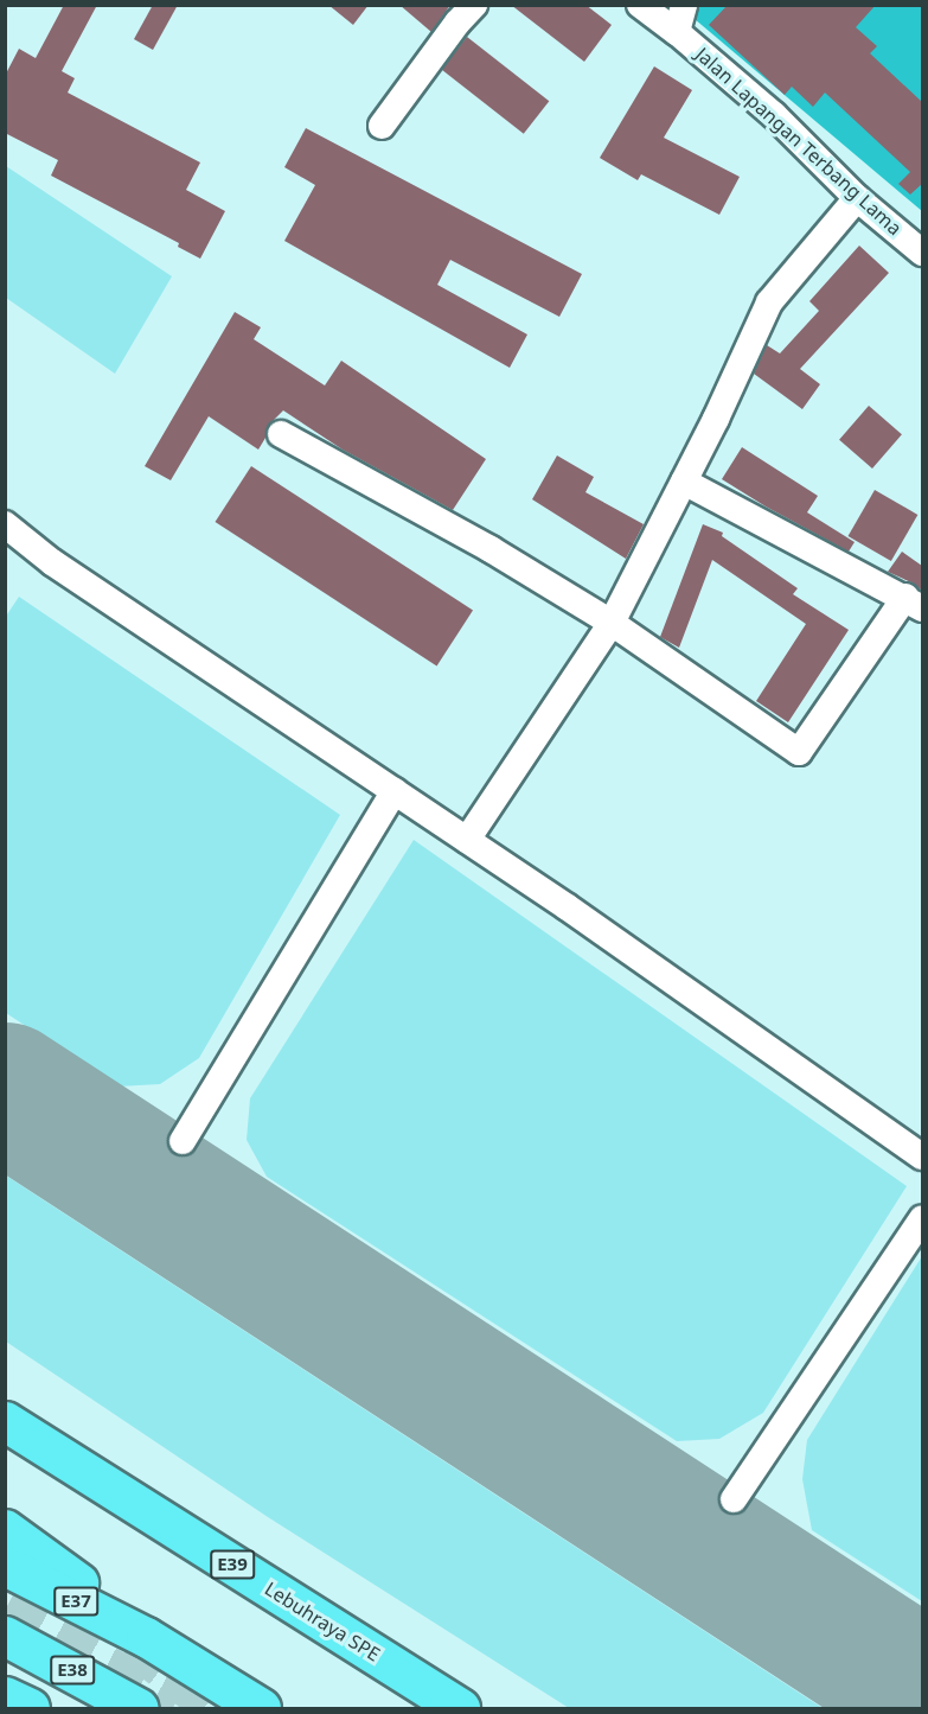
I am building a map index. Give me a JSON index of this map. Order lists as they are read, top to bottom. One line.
{"streets":{"highway":["E39","E37","Lebuhraya SPE","E38"],"street":["Jalan Lapangan Terbang Lama"]}}
